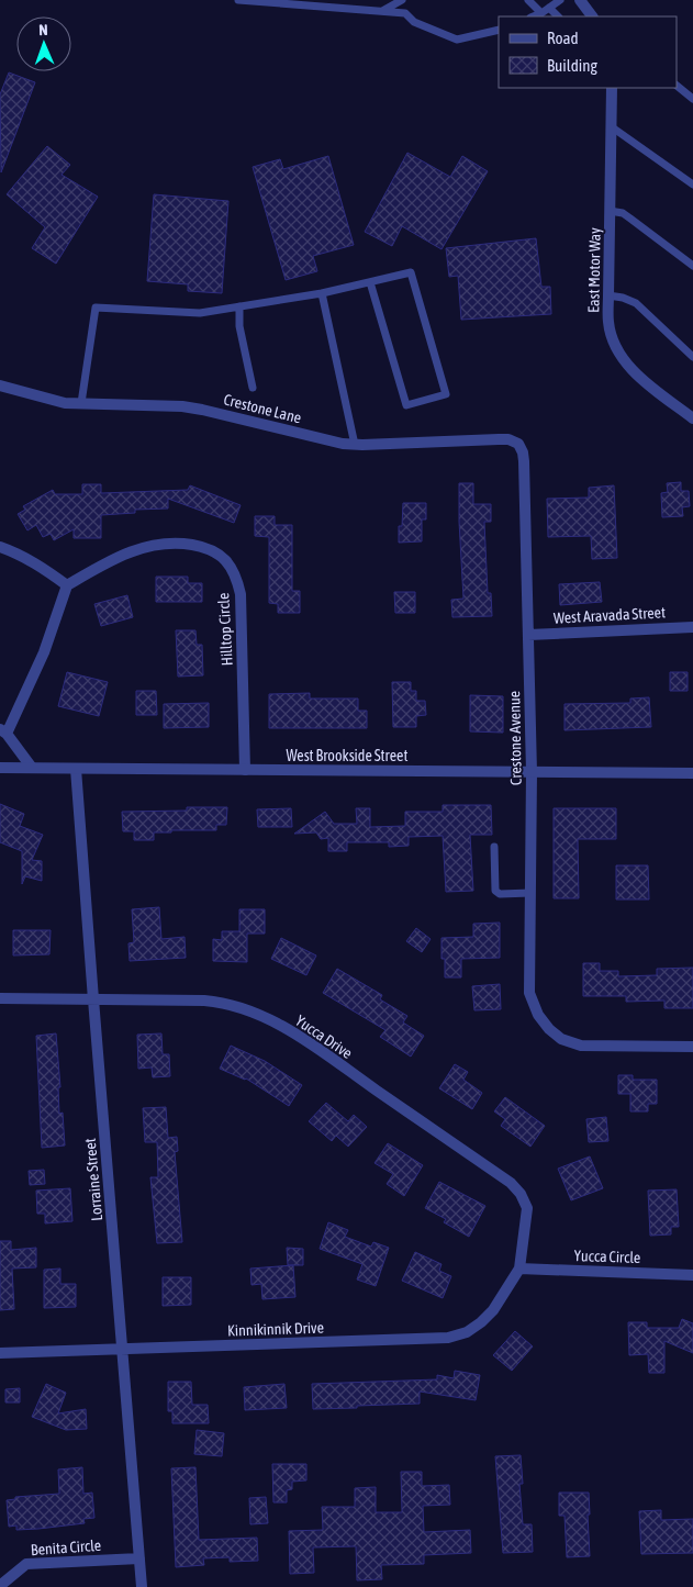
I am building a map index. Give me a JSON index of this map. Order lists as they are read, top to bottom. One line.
{"streets":{"street":["East Motor Way","Crestone Lane","West Aravada Street","Hilltop Circle","Crestone Avenue","West Brookside Street","Yucca Drive","Lorraine Street","Yucca Circle","Kinnikinnik Drive","Benita Circle"]},"crossings":[["Crestone Lane","Crestone Avenue"],["West Aravada Street","Crestone Avenue"],["Hilltop Circle","West Brookside Street"],["Crestone Avenue","West Brookside Street"],["West Brookside Street","Lorraine Street"],["Yucca Drive","Lorraine Street"],["Yucca Drive","Yucca Circle"],["Yucca Drive","Kinnikinnik Drive"],["Lorraine Street","Kinnikinnik Drive"],["Lorraine Street","Benita Circle"],["Yucca Circle","Kinnikinnik Drive"]],"legend":["Road","Building"],"north":"top"}
